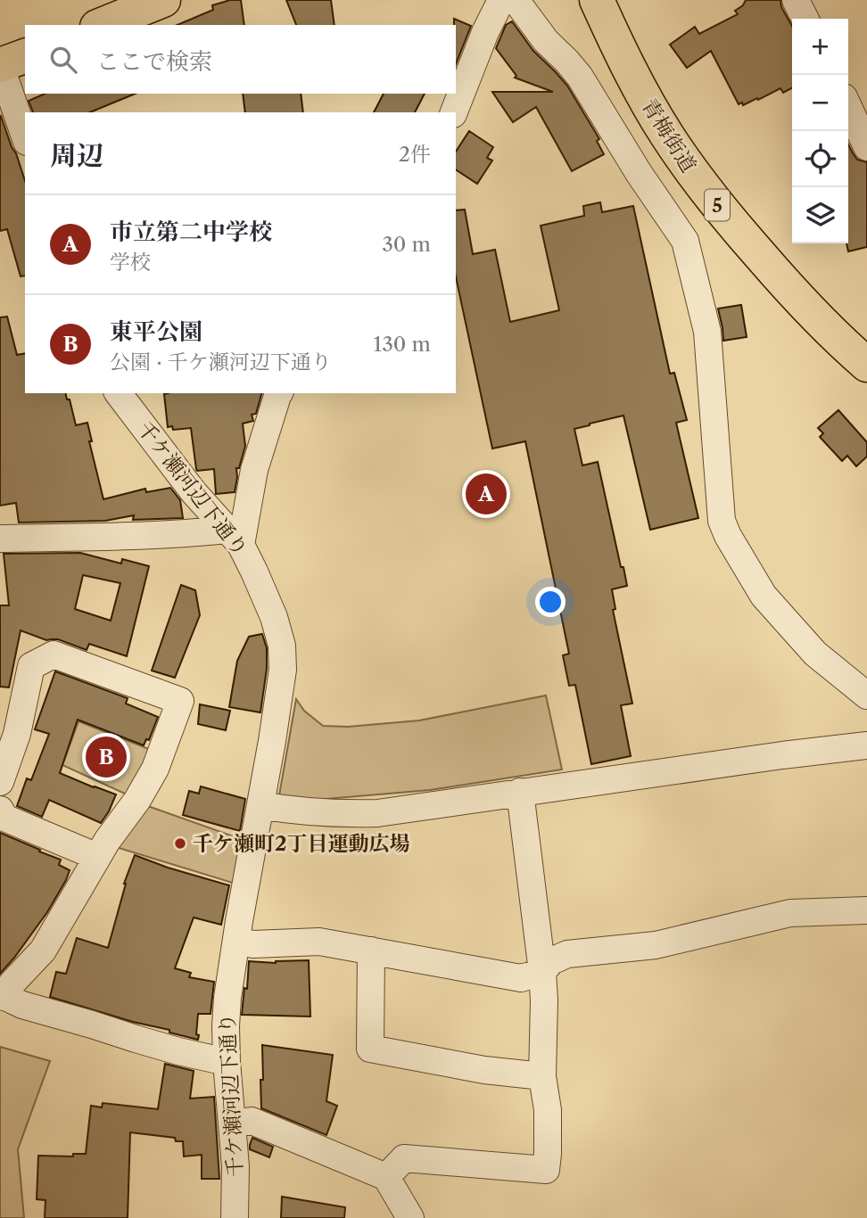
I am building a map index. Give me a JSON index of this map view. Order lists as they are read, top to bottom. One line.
{"streets":{"main road":["青梅街道","5"],"street":["千ケ瀬河辺下通り"]},"places":["千ケ瀬町2丁目運動広場"],"page":{"map_buttons":["+","−"],"search":"ここで検索","heading":["周辺","2件"],"list":[{"mark":"A","name":"市立第二中学校","note":"学校","value":"30 m"},{"mark":"B","name":"東平公園","note":"公園 · 千ケ瀬河辺下通り","value":"130 m"}],"pins":["A","B"]}}
